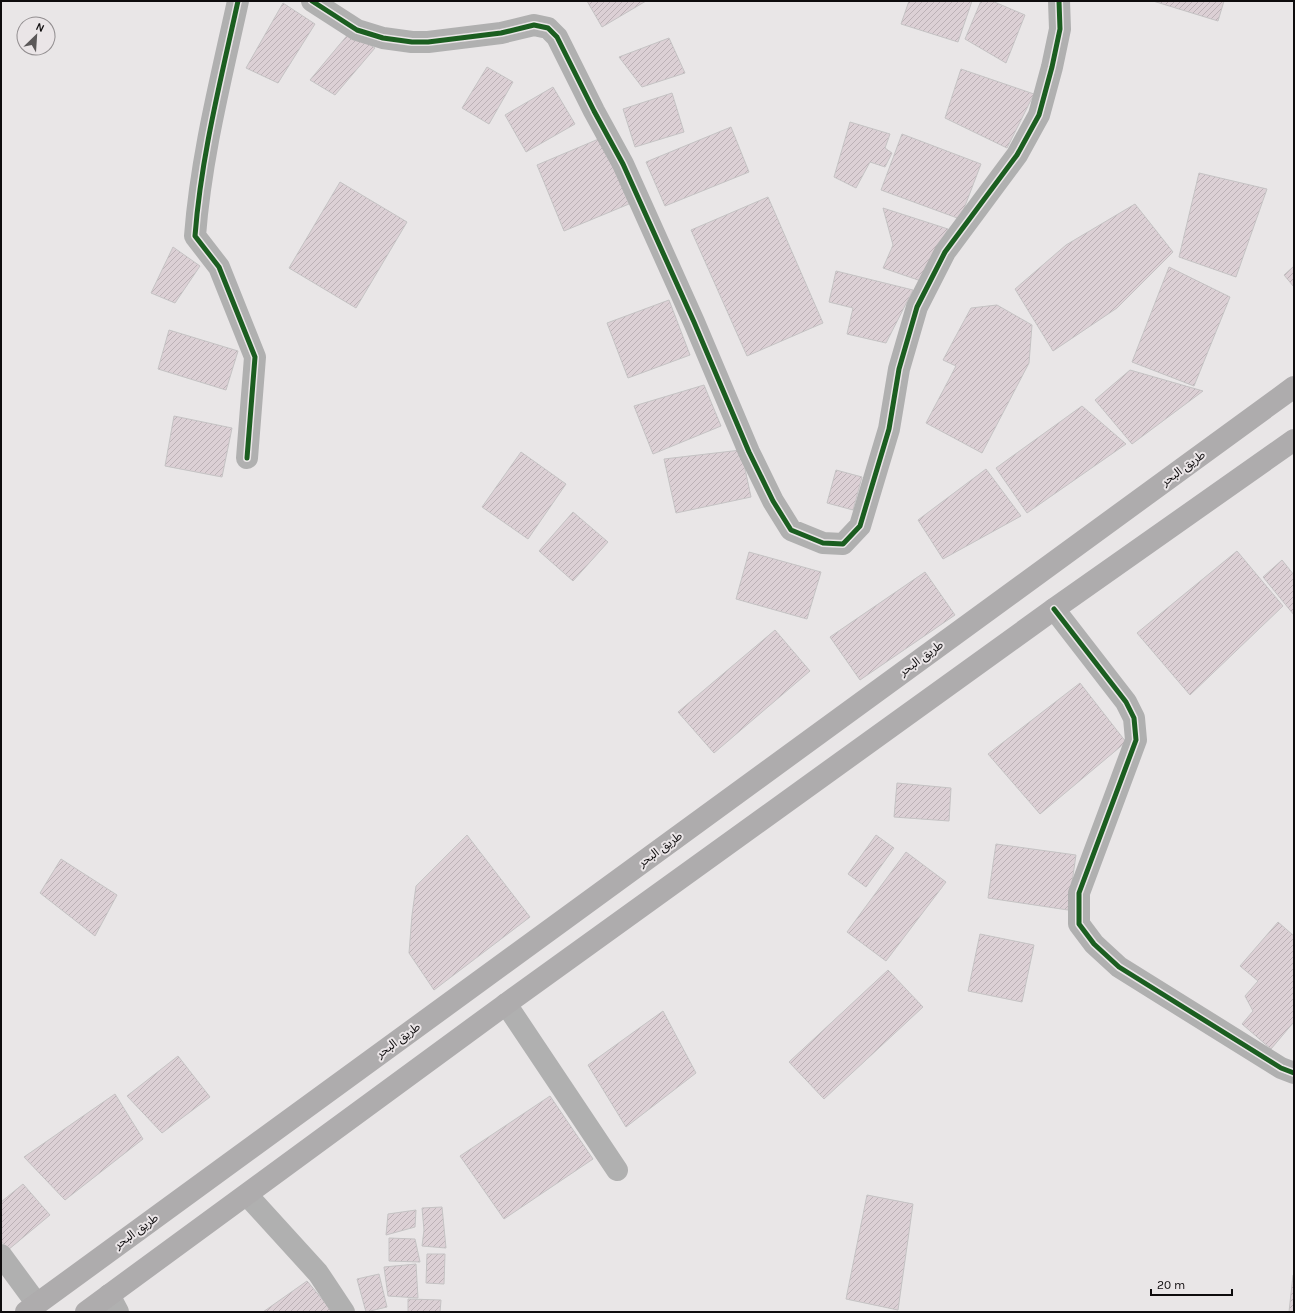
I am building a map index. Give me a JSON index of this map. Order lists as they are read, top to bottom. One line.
{"streets":{"highway":["طريق البحر"]},"scale_bar":"20 m","north":"top right"}
